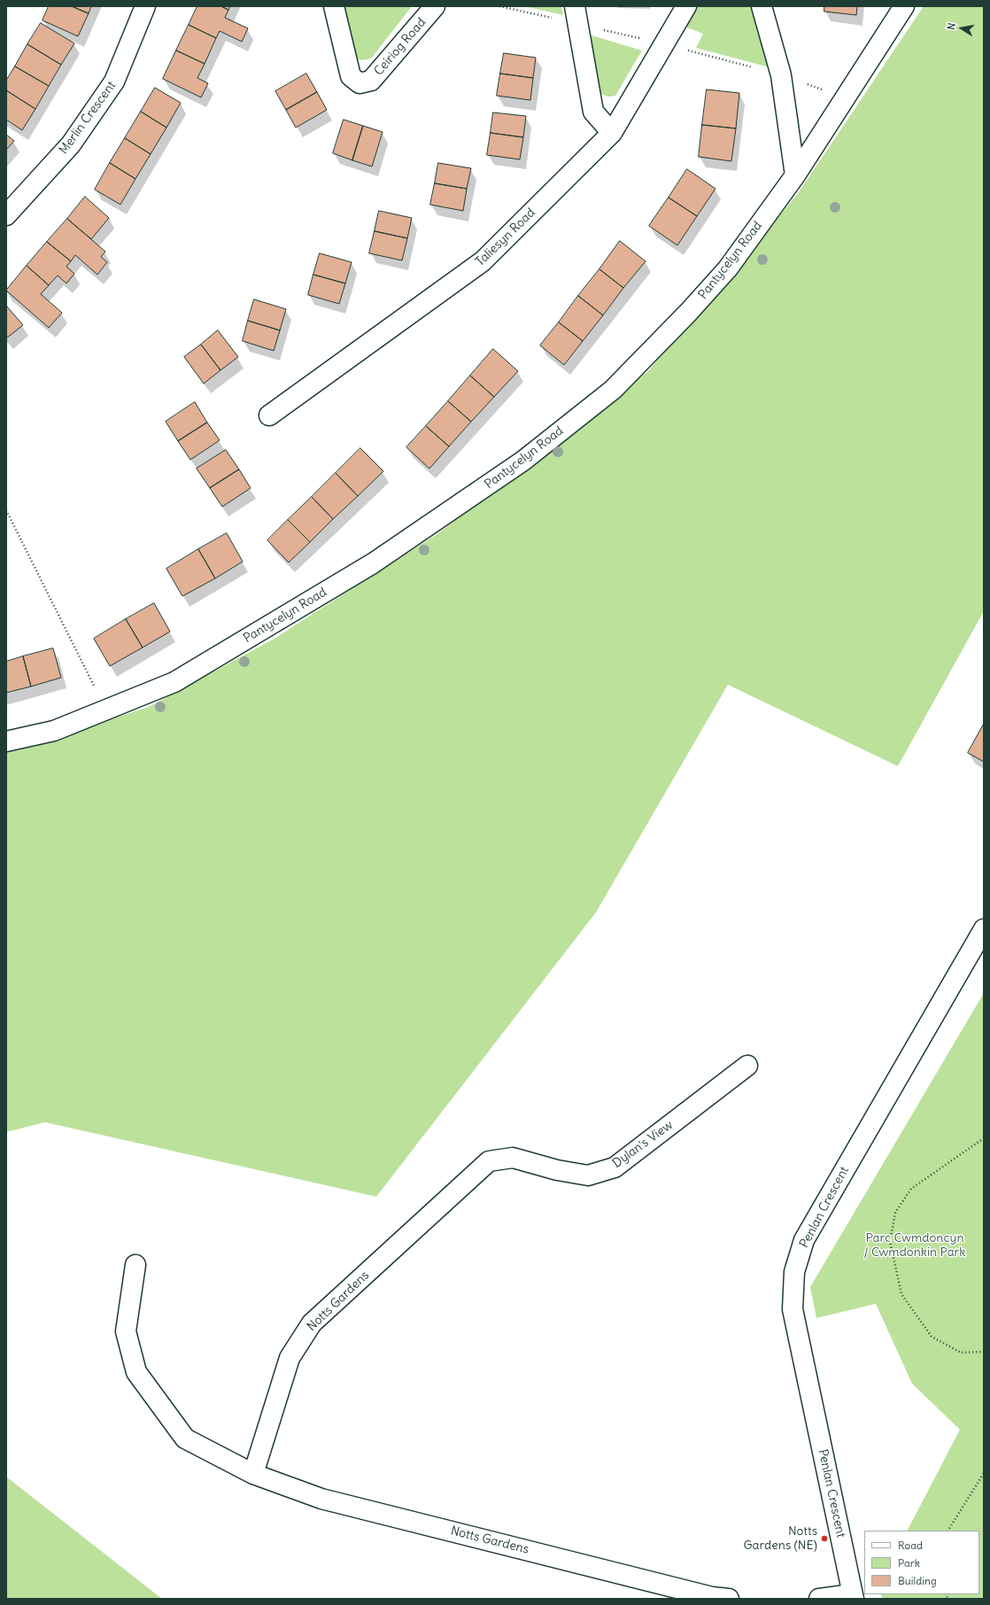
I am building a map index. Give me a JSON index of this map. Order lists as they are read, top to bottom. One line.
{"streets":{"street":["Ceiriog Road","Merlin Crescent","Taliesyn Road","Pantycelyn Road","Dylan's View","Penlan Crescent","Notts Gardens"]},"crossings":[["Dylan's View","Notts Gardens"]],"parks":["Parc Cwmdoncyn / Cwmdonkin Park"],"places":["Notts Gardens (NE)"],"legend":["Road","Park","Building"],"north":"left"}
